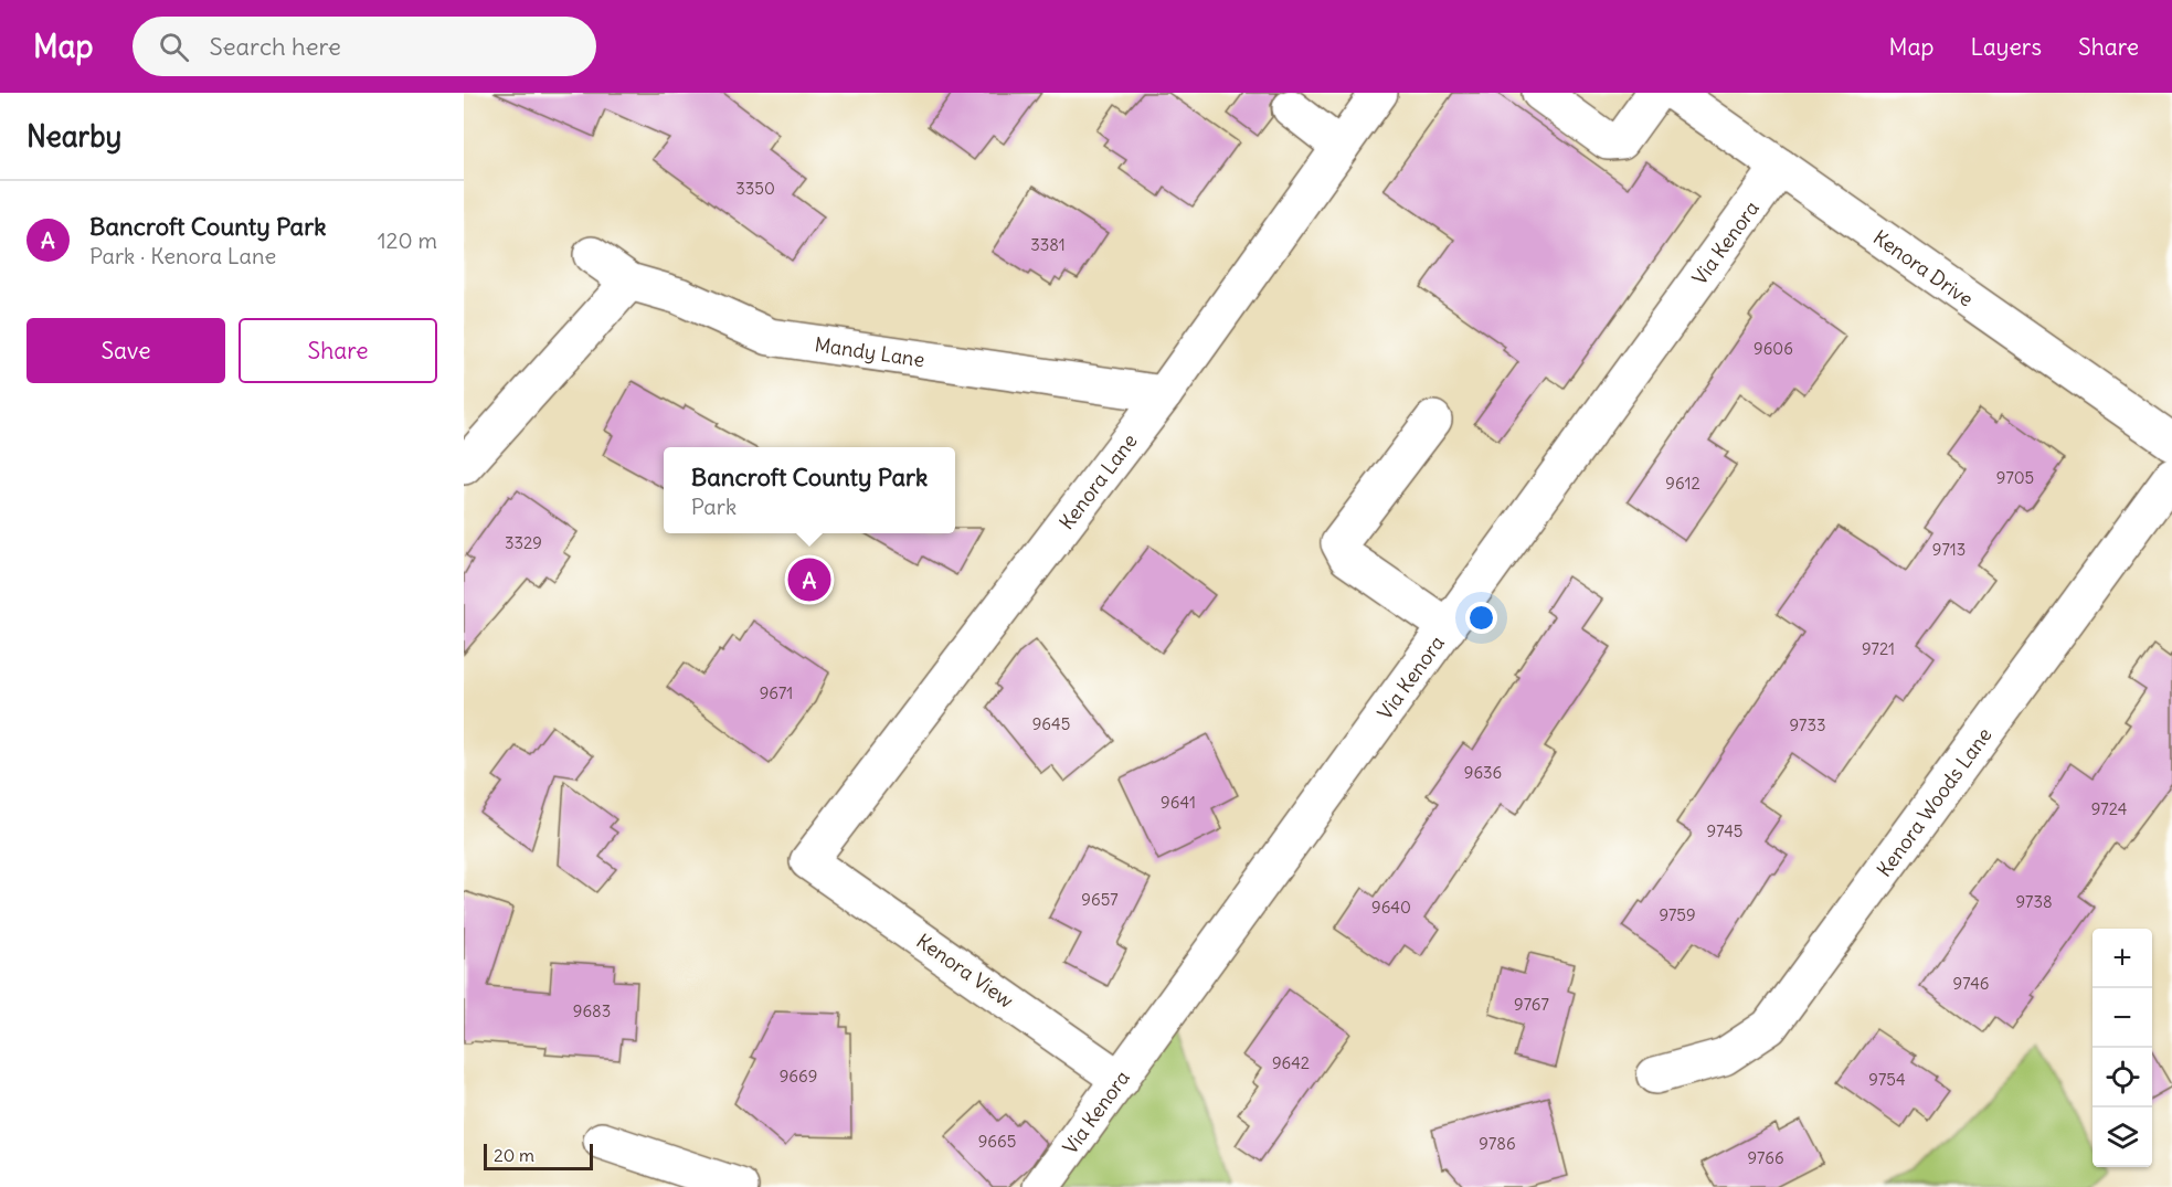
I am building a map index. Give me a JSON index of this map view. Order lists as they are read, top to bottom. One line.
{"streets":{"street":["Via Kenora","Kenora Drive","Mandy Lane","Kenora Lane","Kenora Woods Lane","Kenora View"]},"crossings":[["Via Kenora","Kenora Drive"],["Via Kenora","Kenora View"],["Mandy Lane","Kenora Lane"],["Kenora Lane","Kenora View"]],"house_numbers":["3350","3381","9606","9705","9612","3329","9713","9721","9671","9645","9733","9636","9641","9724","9745","9657","9738","9640","9759","9746","9767","9683","9642","9669","9754","9665","9786","9766"],"scale_bar":"20 m","page":{"header":"Map","search":"Search here","nav":["Map","Layers","Share"],"heading":"Nearby","list":[{"mark":"A","name":"Bancroft County Park","note":"Park · Kenora Lane","value":"120 m"}],"buttons":["Save","Share"],"popup":["Bancroft County Park","Park"],"pins":"A","map_buttons":["+","−"],"scale":"20 m"}}
